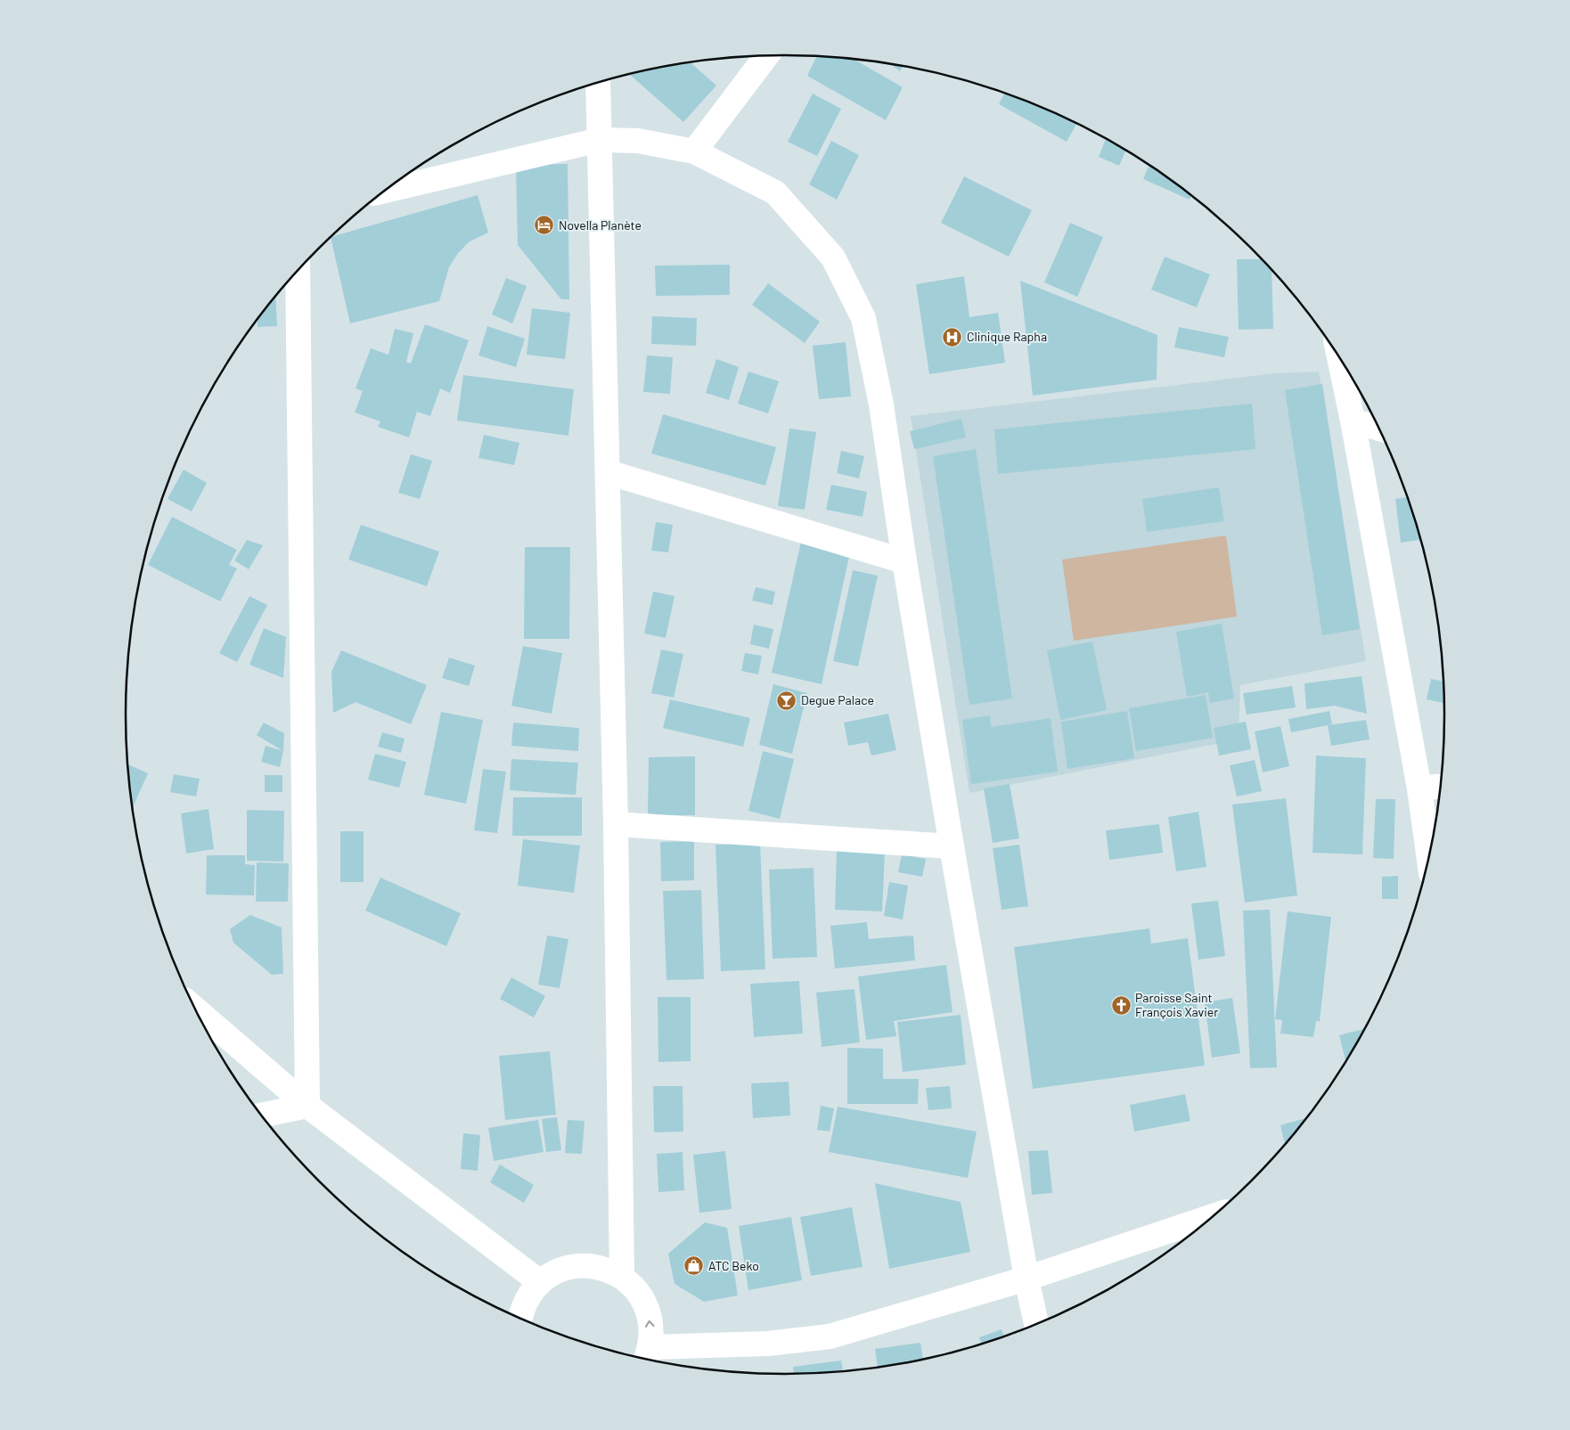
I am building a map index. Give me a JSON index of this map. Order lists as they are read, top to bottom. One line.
{"places":{"hotel":["Novella Planète"],"hospital":["Clinique Rapha"],"bar":["Degue Palace"],"church":["Paroisse Saint François Xavier"],"shop":["ATC Beko"]}}
